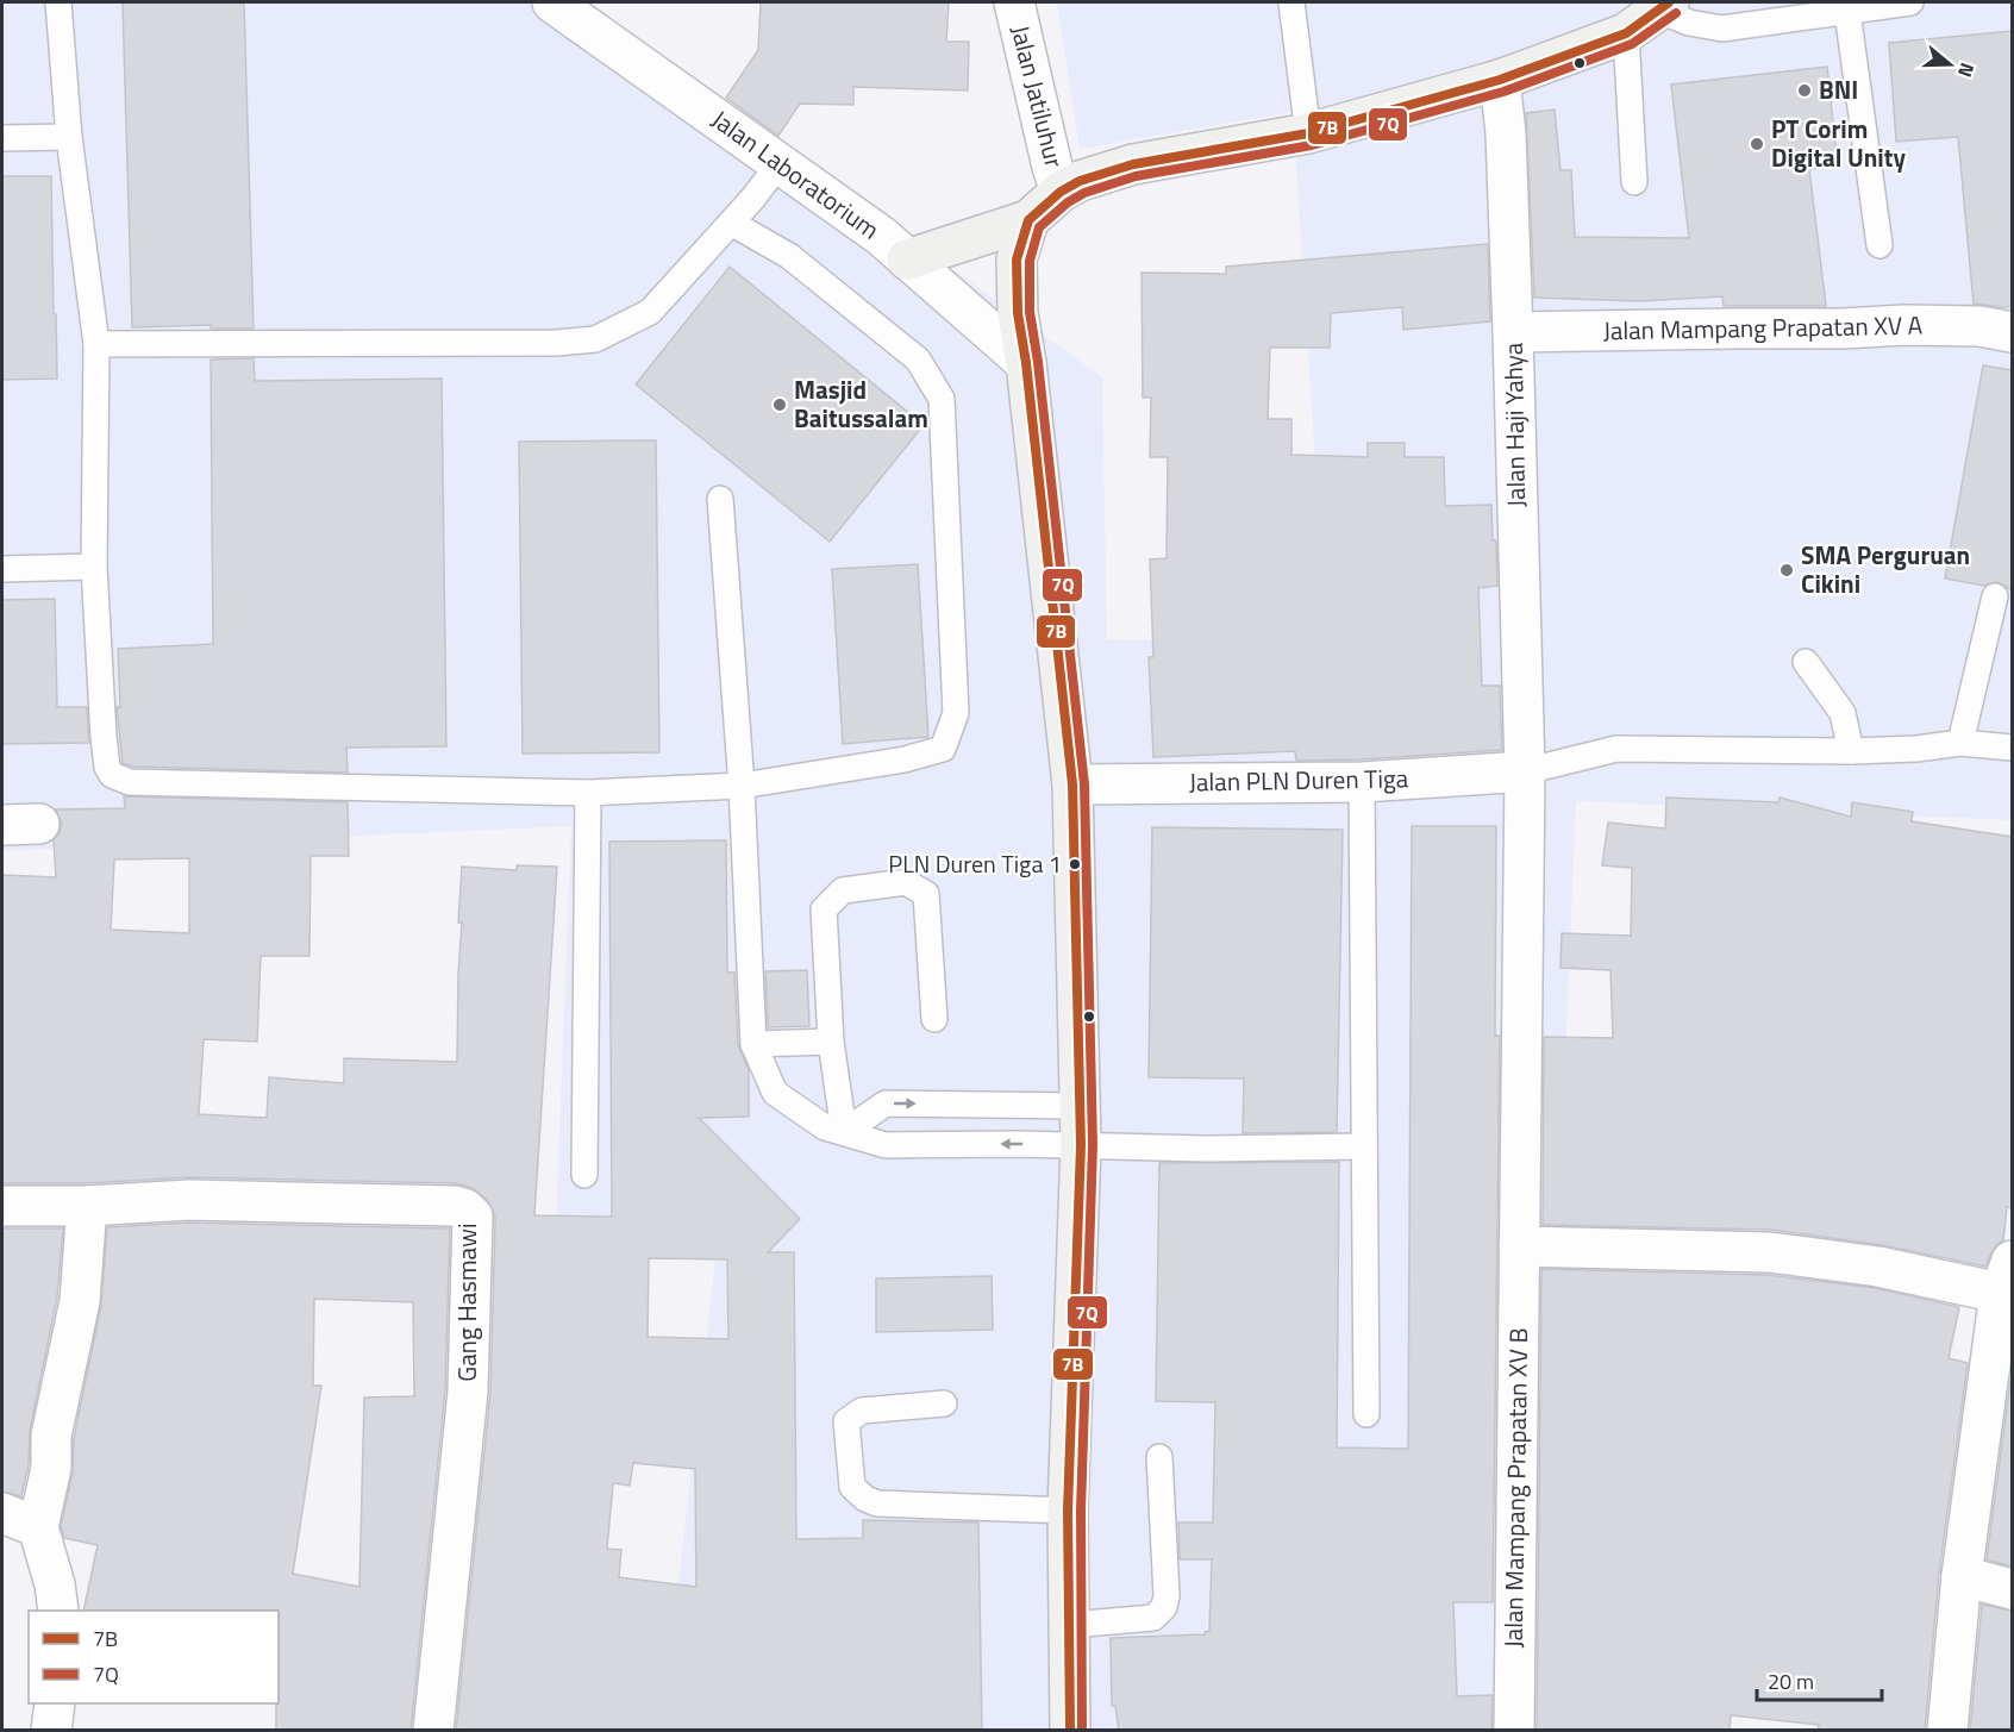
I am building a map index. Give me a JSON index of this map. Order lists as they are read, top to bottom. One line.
{"streets":{"street":["Jalan Jatiluhur","Jalan Laboratorium","Jalan Mampang Prapatan XV A","Jalan Haji Yahya","Jalan PLN Duren Tiga","Gang Hasmawi","Jalan Mampang Prapatan XV B"]},"crossings":[["Jalan Mampang Prapatan XV A","Jalan Haji Yahya"],["Jalan Haji Yahya","Jalan PLN Duren Tiga"],["Jalan Haji Yahya","Jalan Mampang Prapatan XV B"]],"places":["BNI","PT Corim Digital Unity","Masjid Baitussalam","SMA Perguruan Cikini","PLN Duren Tiga 1"],"lines":["transit line 7B","transit line 7Q"],"legend":["7B","7Q"],"scale_bar":"20 m","north":"right"}
